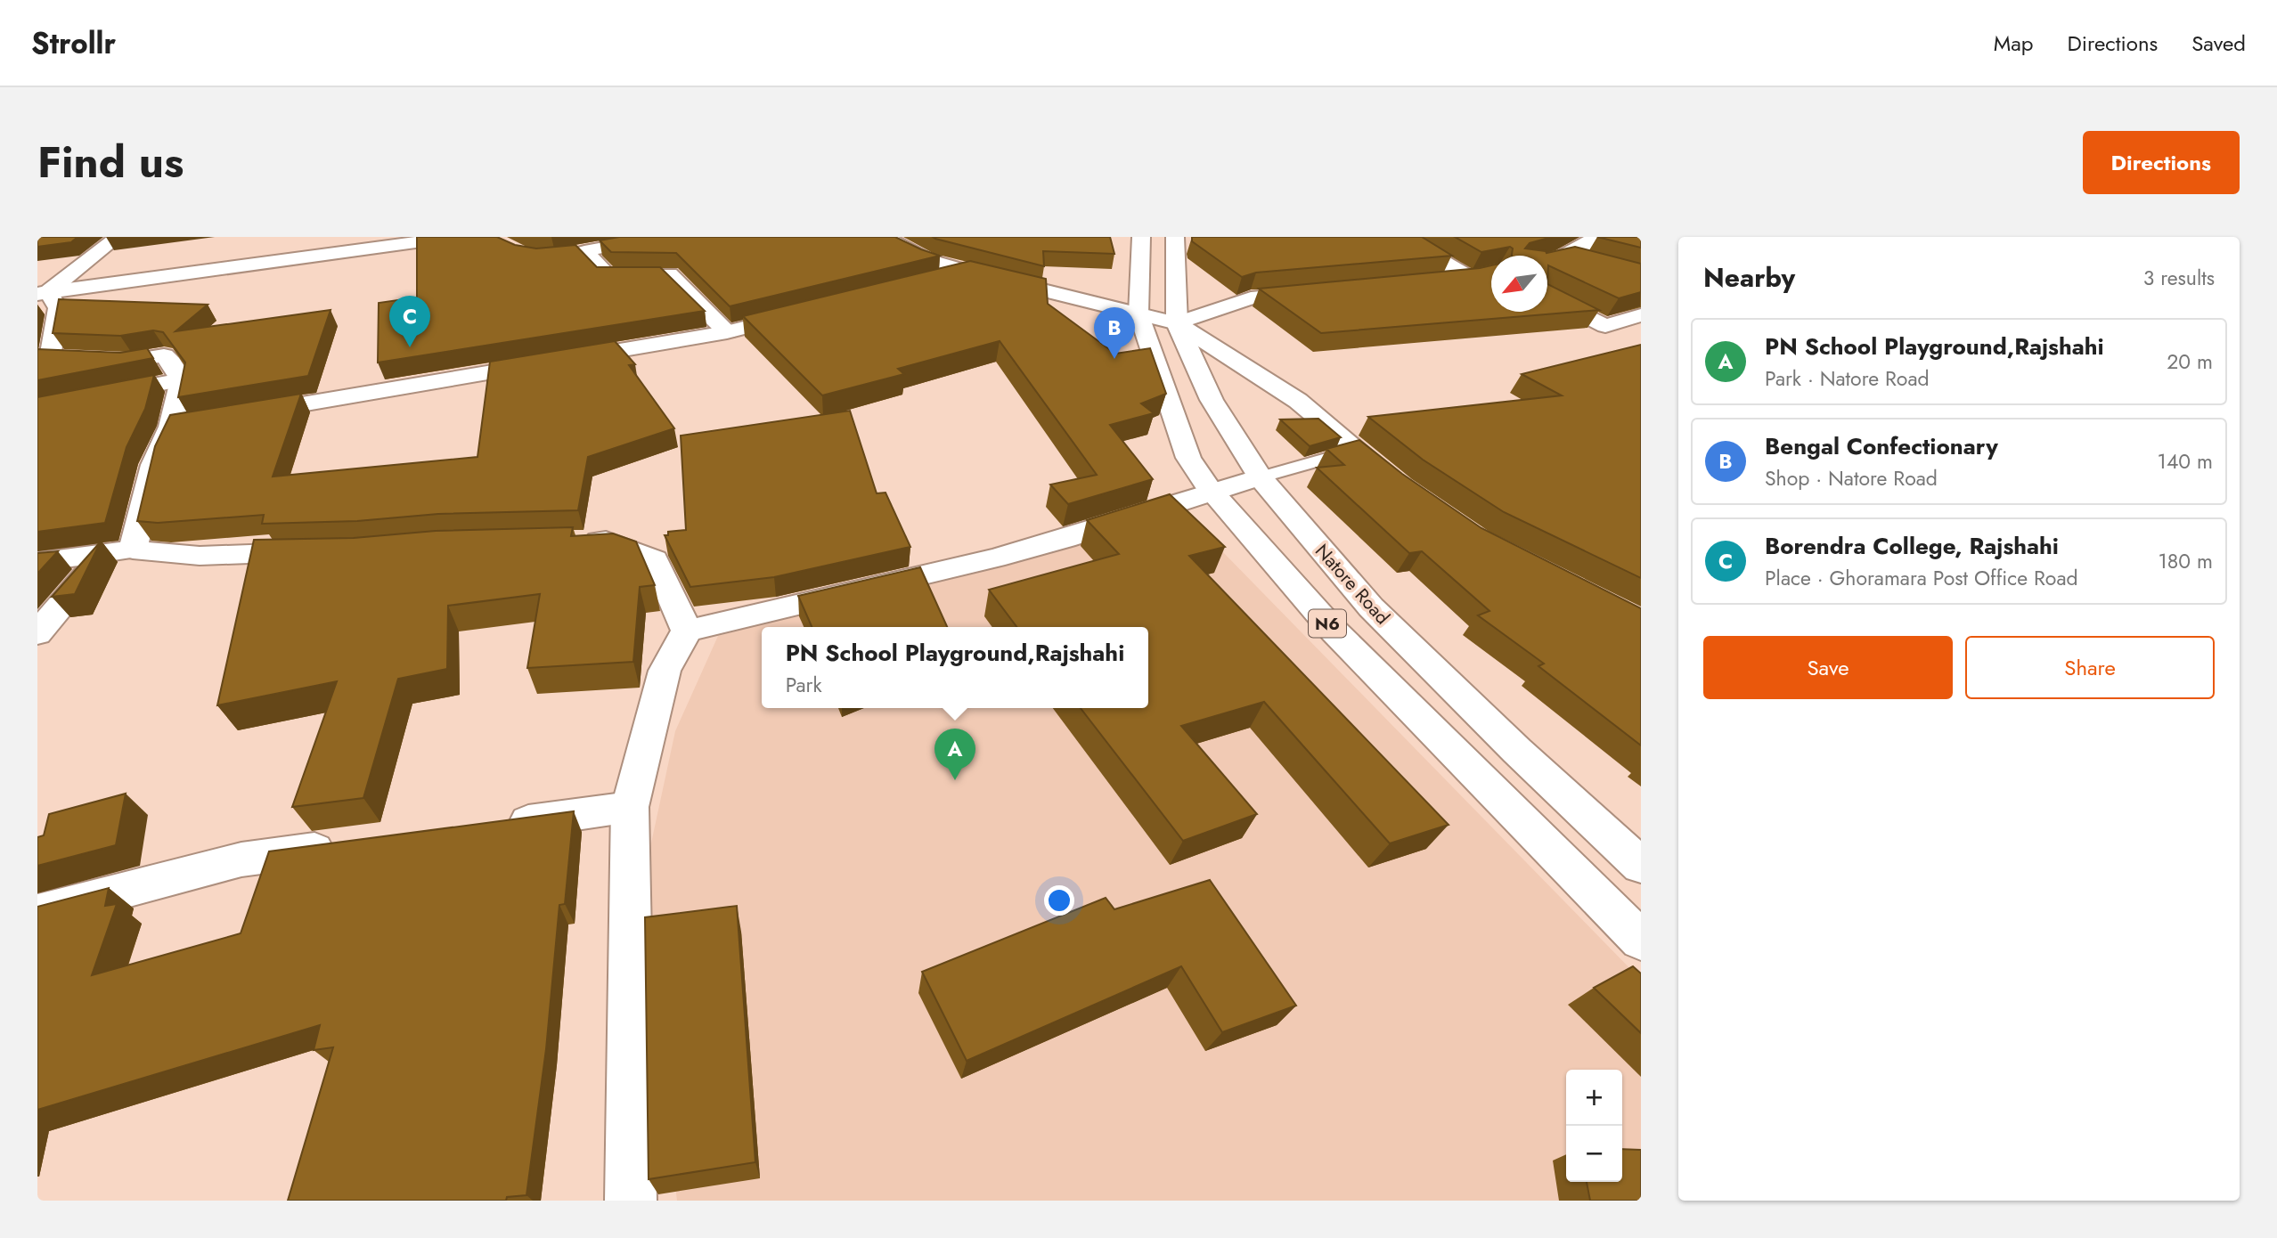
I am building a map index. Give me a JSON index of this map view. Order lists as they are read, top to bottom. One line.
{"streets":{"main road":["Natore Road","N6"]},"north":"bottom left","page":{"header":"Strollr","nav":["Map","Directions","Saved"],"title":"Find us","buttons":["Directions",["Save","Share"]],"heading":["Nearby","3 results"],"pins":["C","B","A"],"list":[{"mark":"A","name":"PN School Playground,Rajshahi","note":"Park · Natore Road","value":"20 m"},{"mark":"B","name":"Bengal Confectionary","note":"Shop · Natore Road","value":"140 m"},{"mark":"C","name":"Borendra College, Rajshahi","note":"Place · Ghoramara Post Office Road","value":"180 m"}],"popup":["PN School Playground,Rajshahi","Park"],"map_buttons":["+","−"]}}
